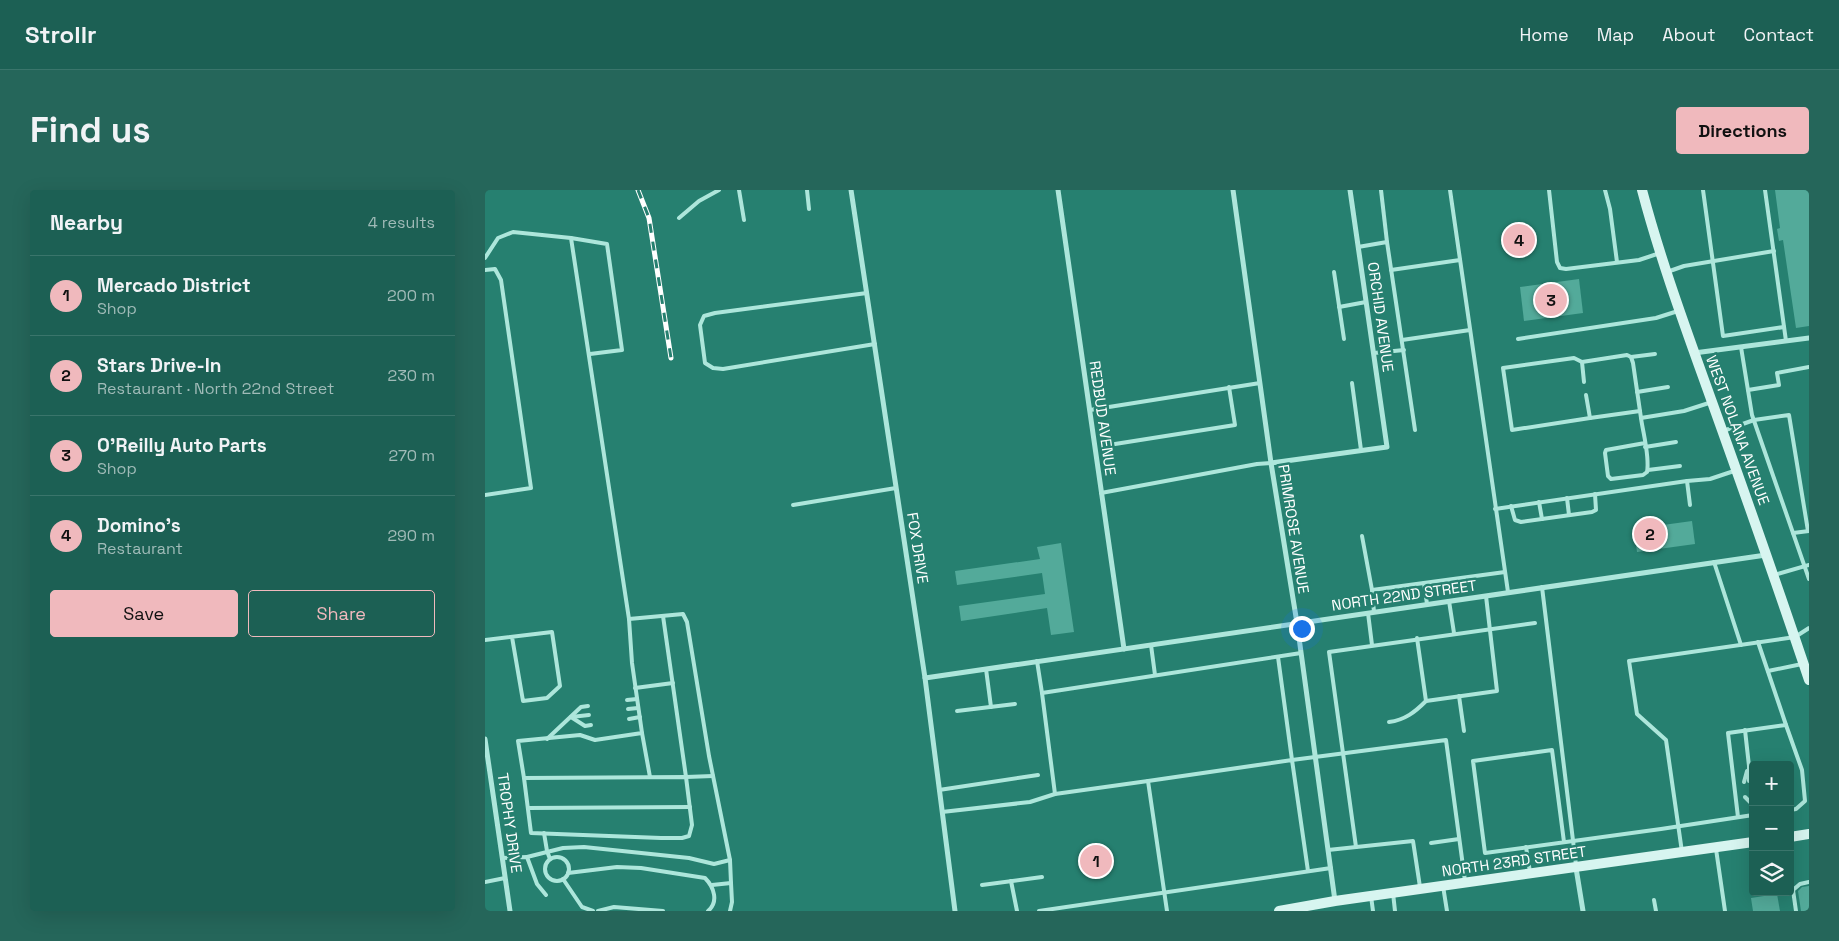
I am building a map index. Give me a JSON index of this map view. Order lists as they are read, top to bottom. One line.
{"streets":{"main road":["WEST NOLANA AVENUE","NORTH 23RD STREET"],"street":["ORCHID AVENUE","REDBUD AVENUE","PRIMROSE AVENUE","FOX DRIVE","NORTH 22ND STREET","TROPHY DRIVE"]},"crossings":[["REDBUD AVENUE","NORTH 22ND STREET"],["WEST NOLANA AVENUE","NORTH 22ND STREET"],["PRIMROSE AVENUE","NORTH 22ND STREET"],["PRIMROSE AVENUE","NORTH 23RD STREET"],["FOX DRIVE","NORTH 22ND STREET"]],"page":{"header":"Strollr","nav":["Home","Map","About","Contact"],"buttons":["Directions",["Save","Share"]],"title":"Find us","heading":["Nearby","4 results"],"pins":["4","3","2","1"],"list":[{"mark":"1","name":"Mercado District","note":"Shop","value":"200 m"},{"mark":"2","name":"Stars Drive-In","note":"Restaurant · North 22nd Street","value":"230 m"},{"mark":"3","name":"O'Reilly Auto Parts","note":"Shop","value":"270 m"},{"mark":"4","name":"Domino's","note":"Restaurant","value":"290 m"}],"map_buttons":["+","−"]}}
